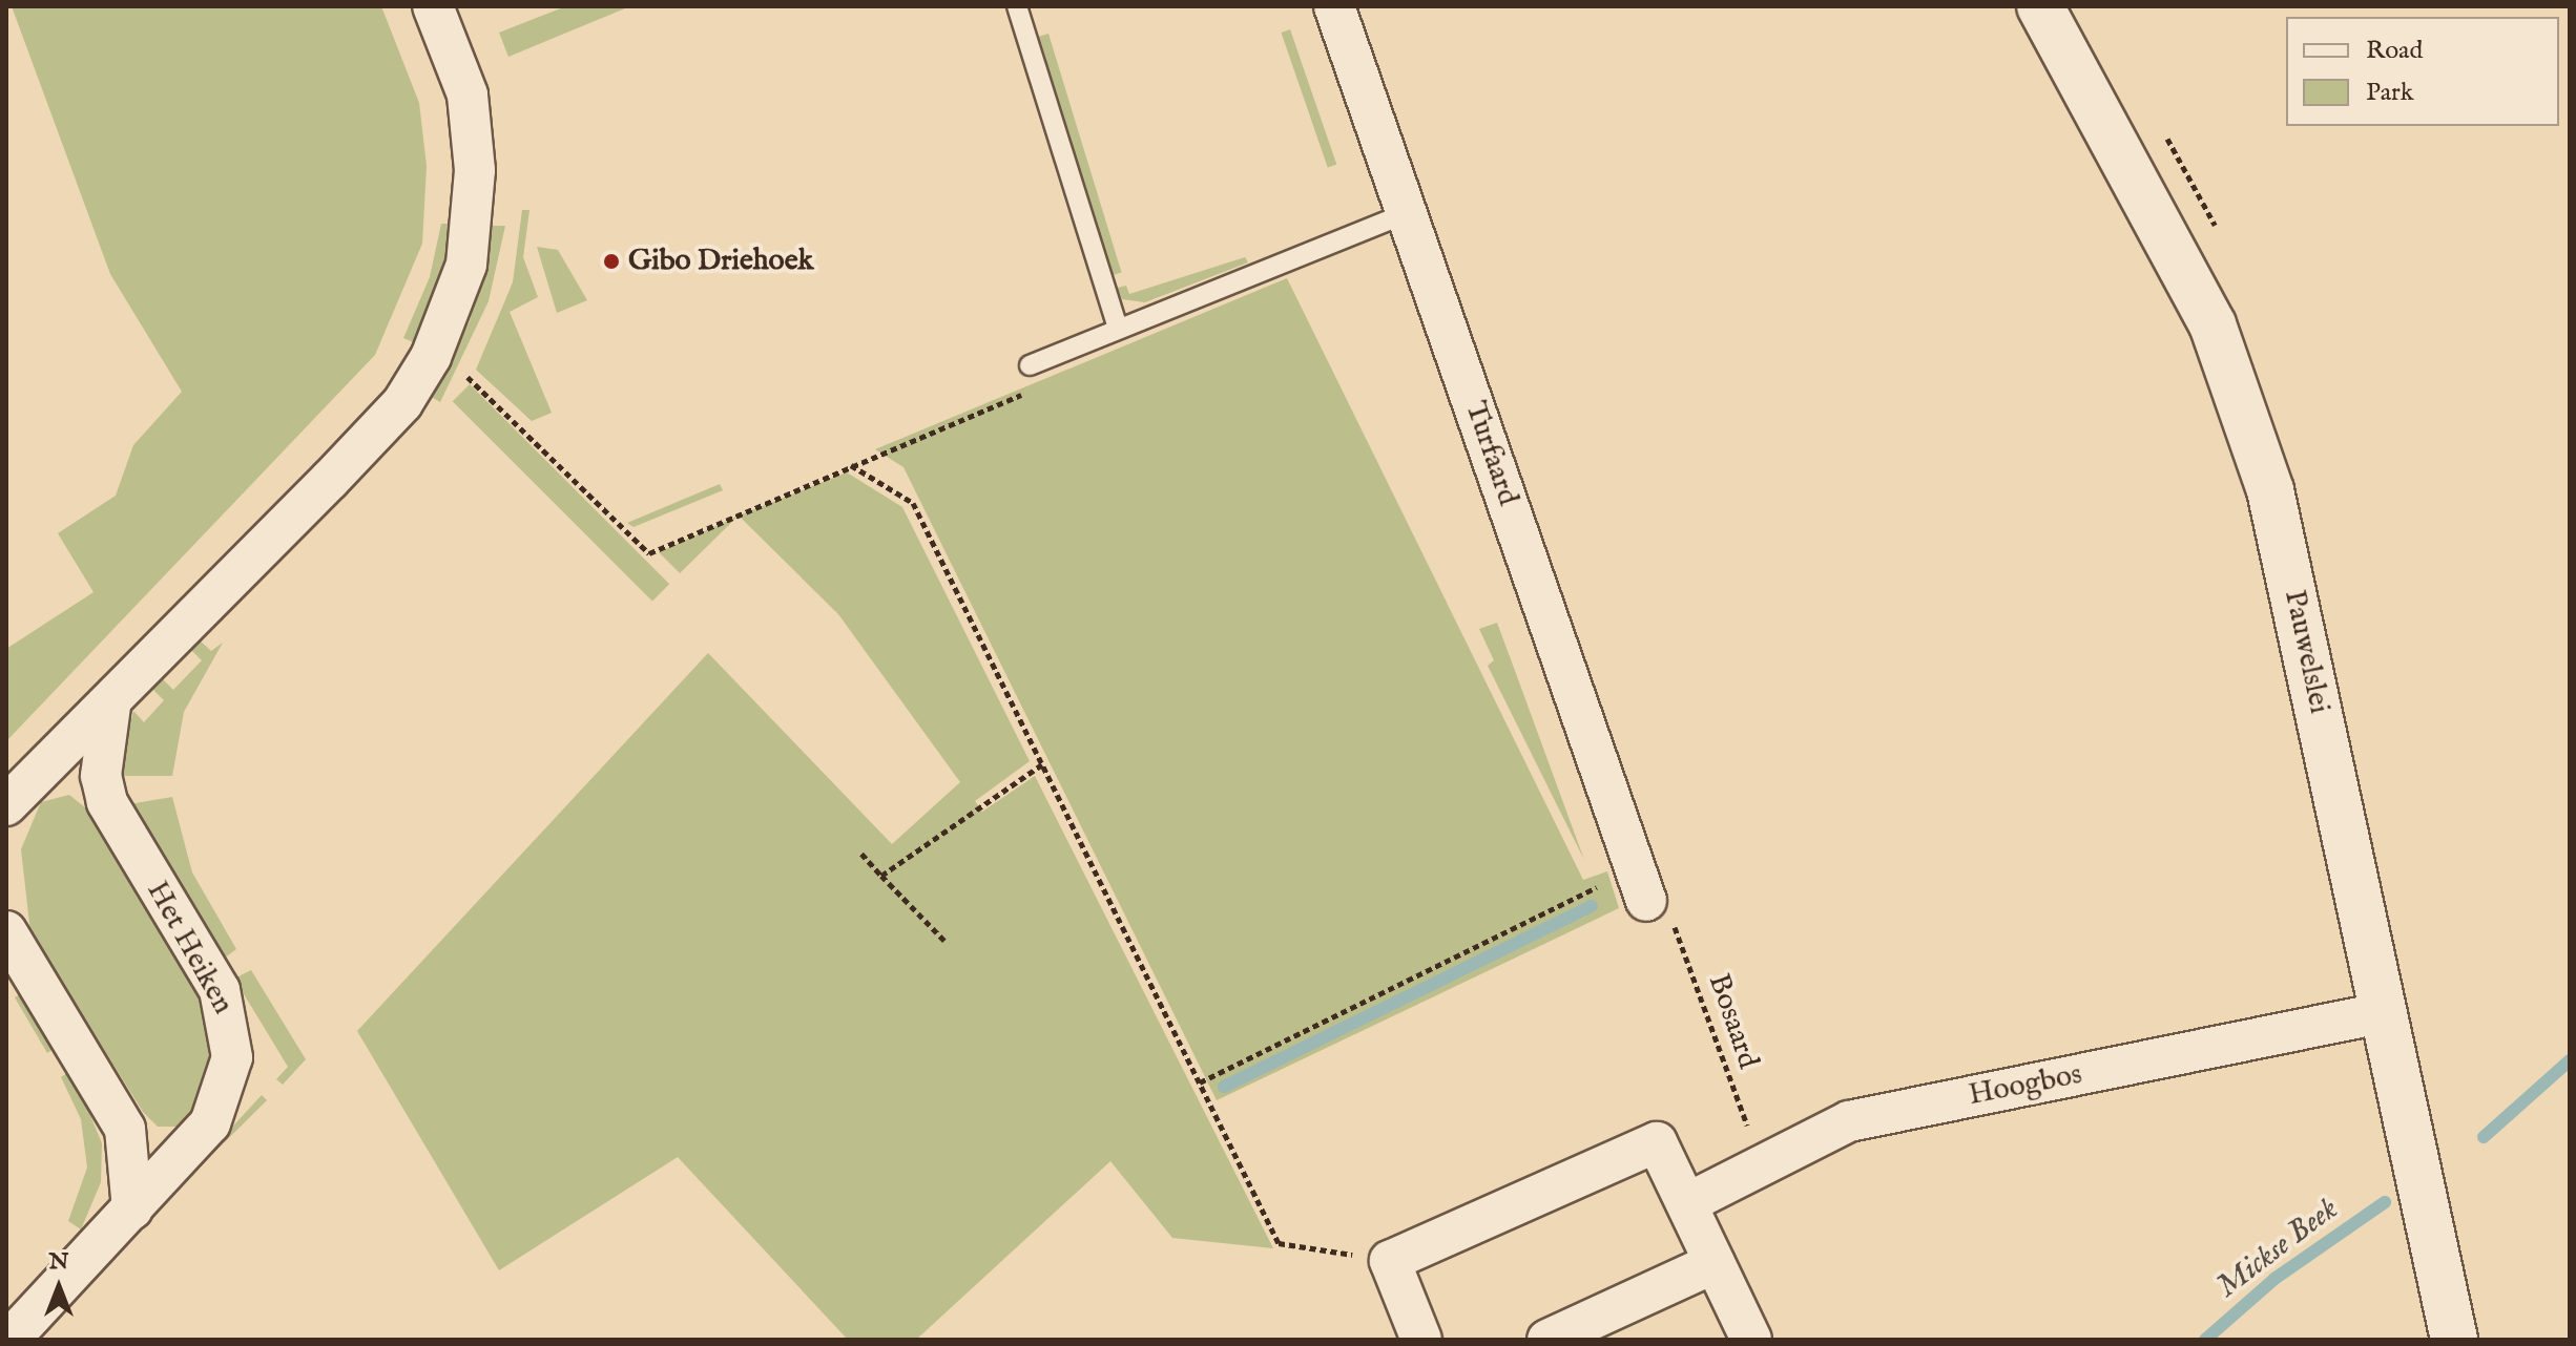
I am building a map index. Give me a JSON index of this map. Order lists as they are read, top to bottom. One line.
{"streets":{"street":["Turfaard","Pauwelslei","Het Heiken","Hoogbos"],"path":["Bosaard"]},"crossings":[["Turfaard","Bosaard"],["Pauwelslei","Hoogbos"],["Bosaard","Hoogbos"]],"water":["Mickse Beek"],"places":["Gibo Driehoek"],"legend":["Road","Park"],"north":"top"}
